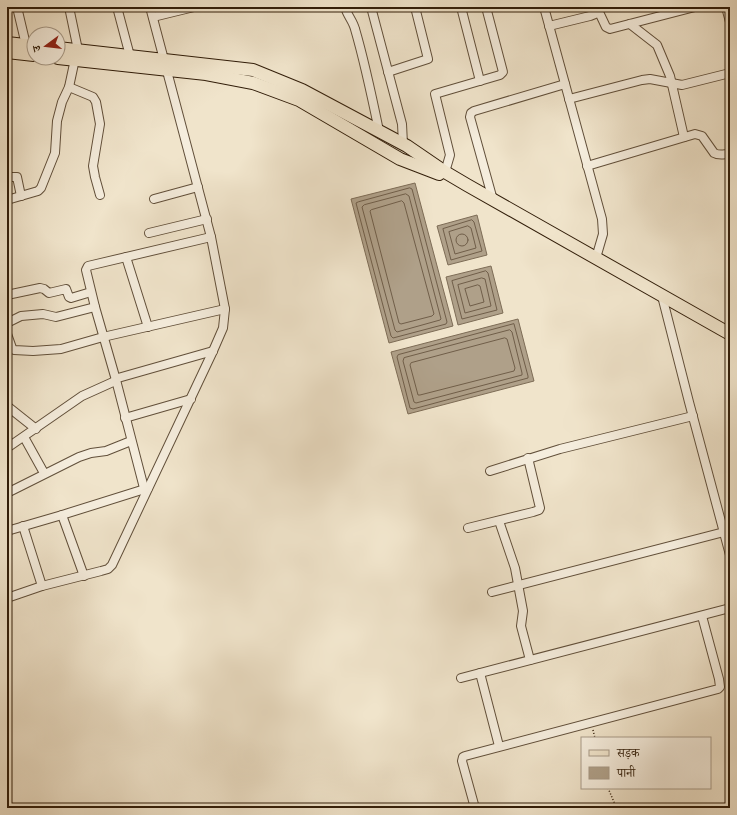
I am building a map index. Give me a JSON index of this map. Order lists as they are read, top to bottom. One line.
{"legend":["सड़क","पानी"],"north":"left"}
